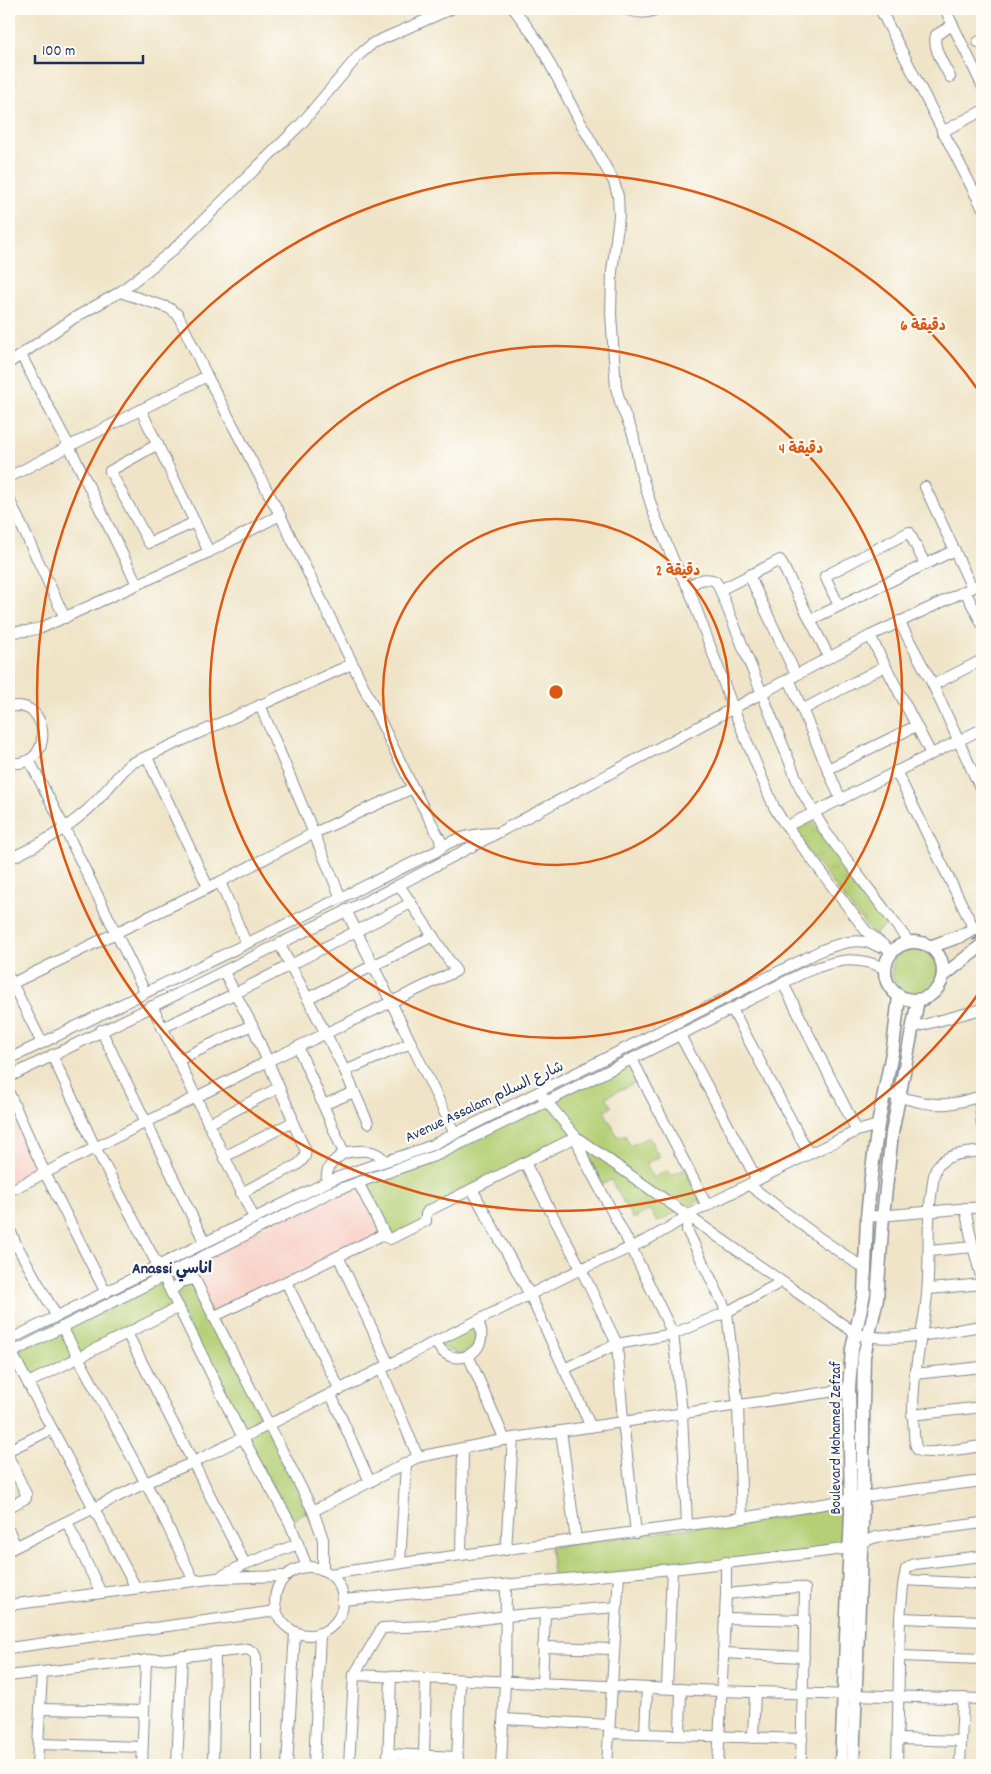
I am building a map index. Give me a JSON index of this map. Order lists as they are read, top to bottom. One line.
{"streets":{"main road":["Boulevard Mohamed Zefzaf"],"street":["Avenue Assalam شارع السلام"]},"crossings":[["Avenue Assalam شارع السلام","Boulevard Mohamed Zefzaf"]],"districts":["Anassi اناسي"],"scale_bar":"100 m","rings":["6 دقيقة","4 دقيقة","2 دقيقة"]}
